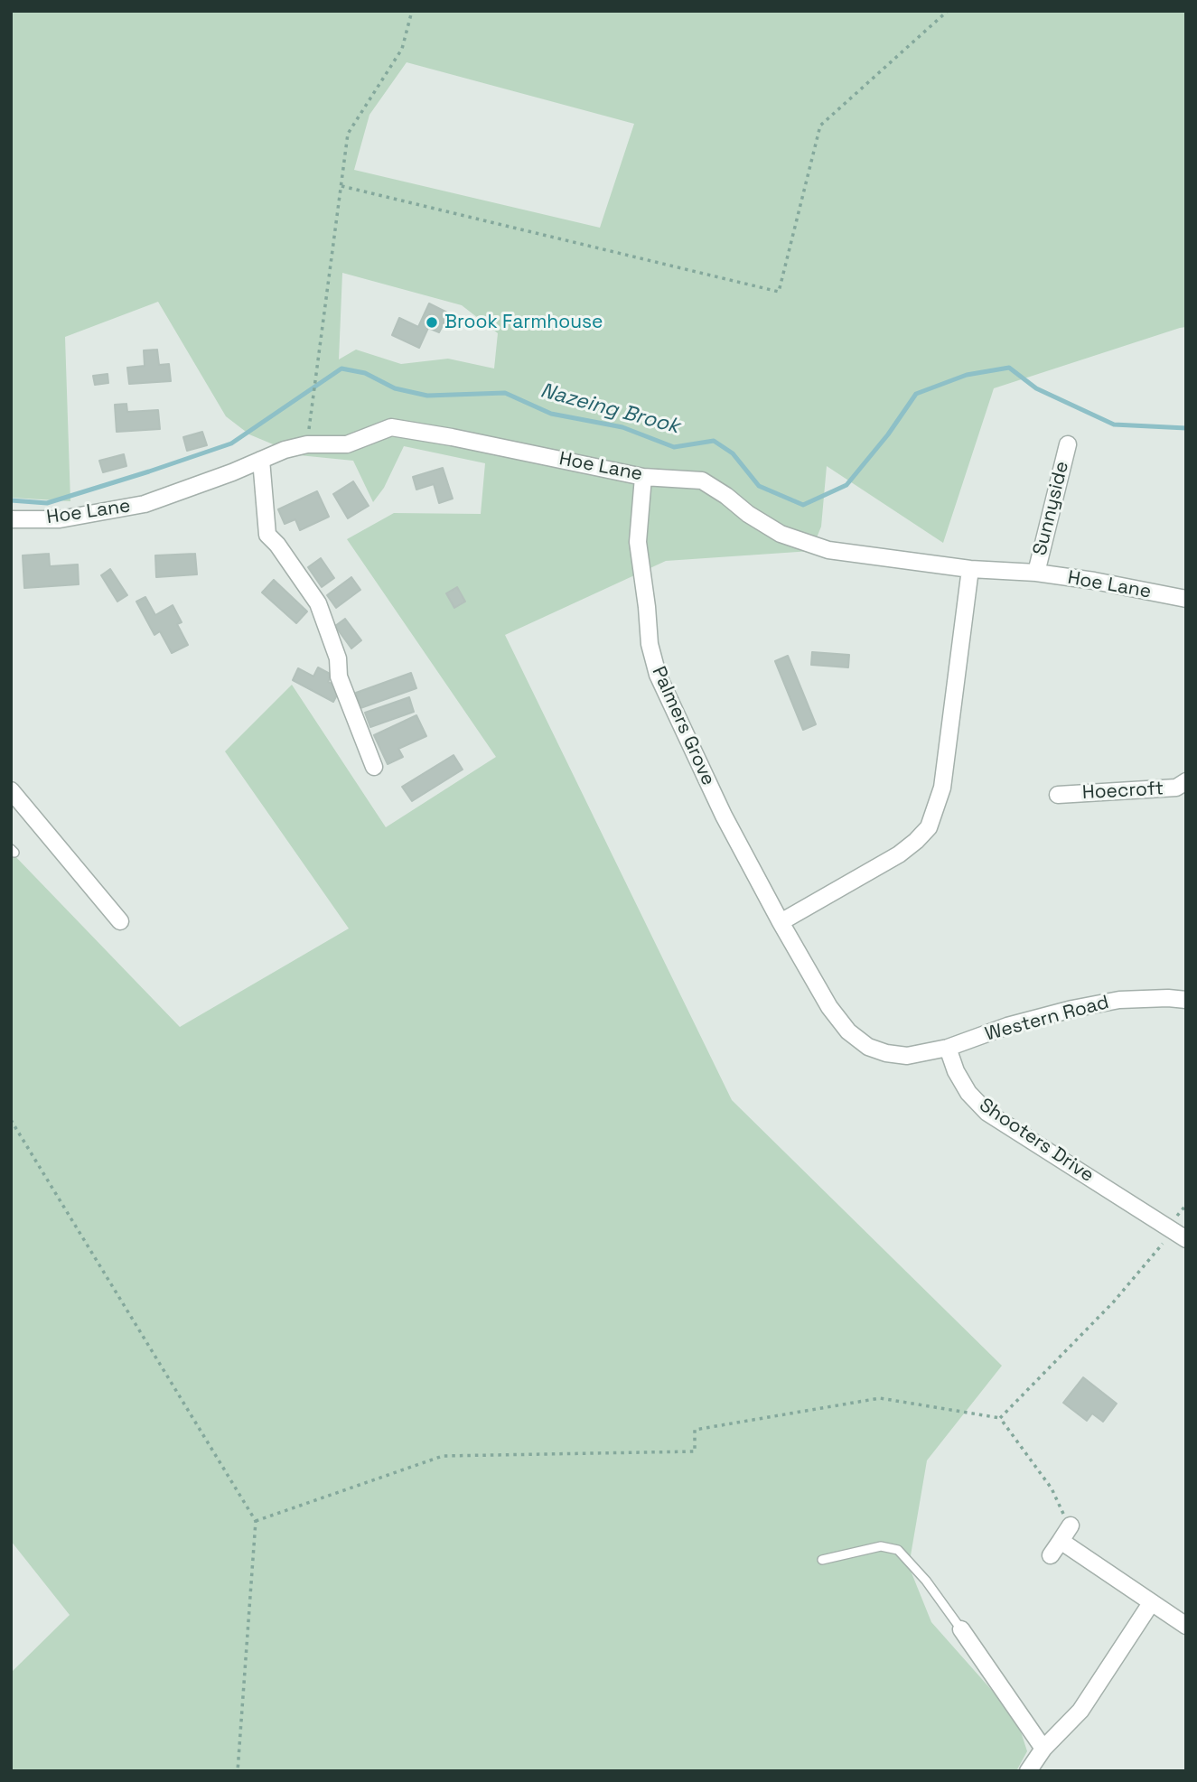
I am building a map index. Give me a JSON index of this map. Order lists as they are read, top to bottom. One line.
{"streets":{"street":["Hoe Lane","Sunnyside","Palmers Grove","Hoecroft","Western Road","Shooters Drive"]},"crossings":[["Hoe Lane","Sunnyside"],["Hoe Lane","Palmers Grove"],["Palmers Grove","Western Road"],["Palmers Grove","Shooters Drive"],["Western Road","Shooters Drive"]],"water":["Nazeing Brook"],"places":["Brook Farmhouse"]}
